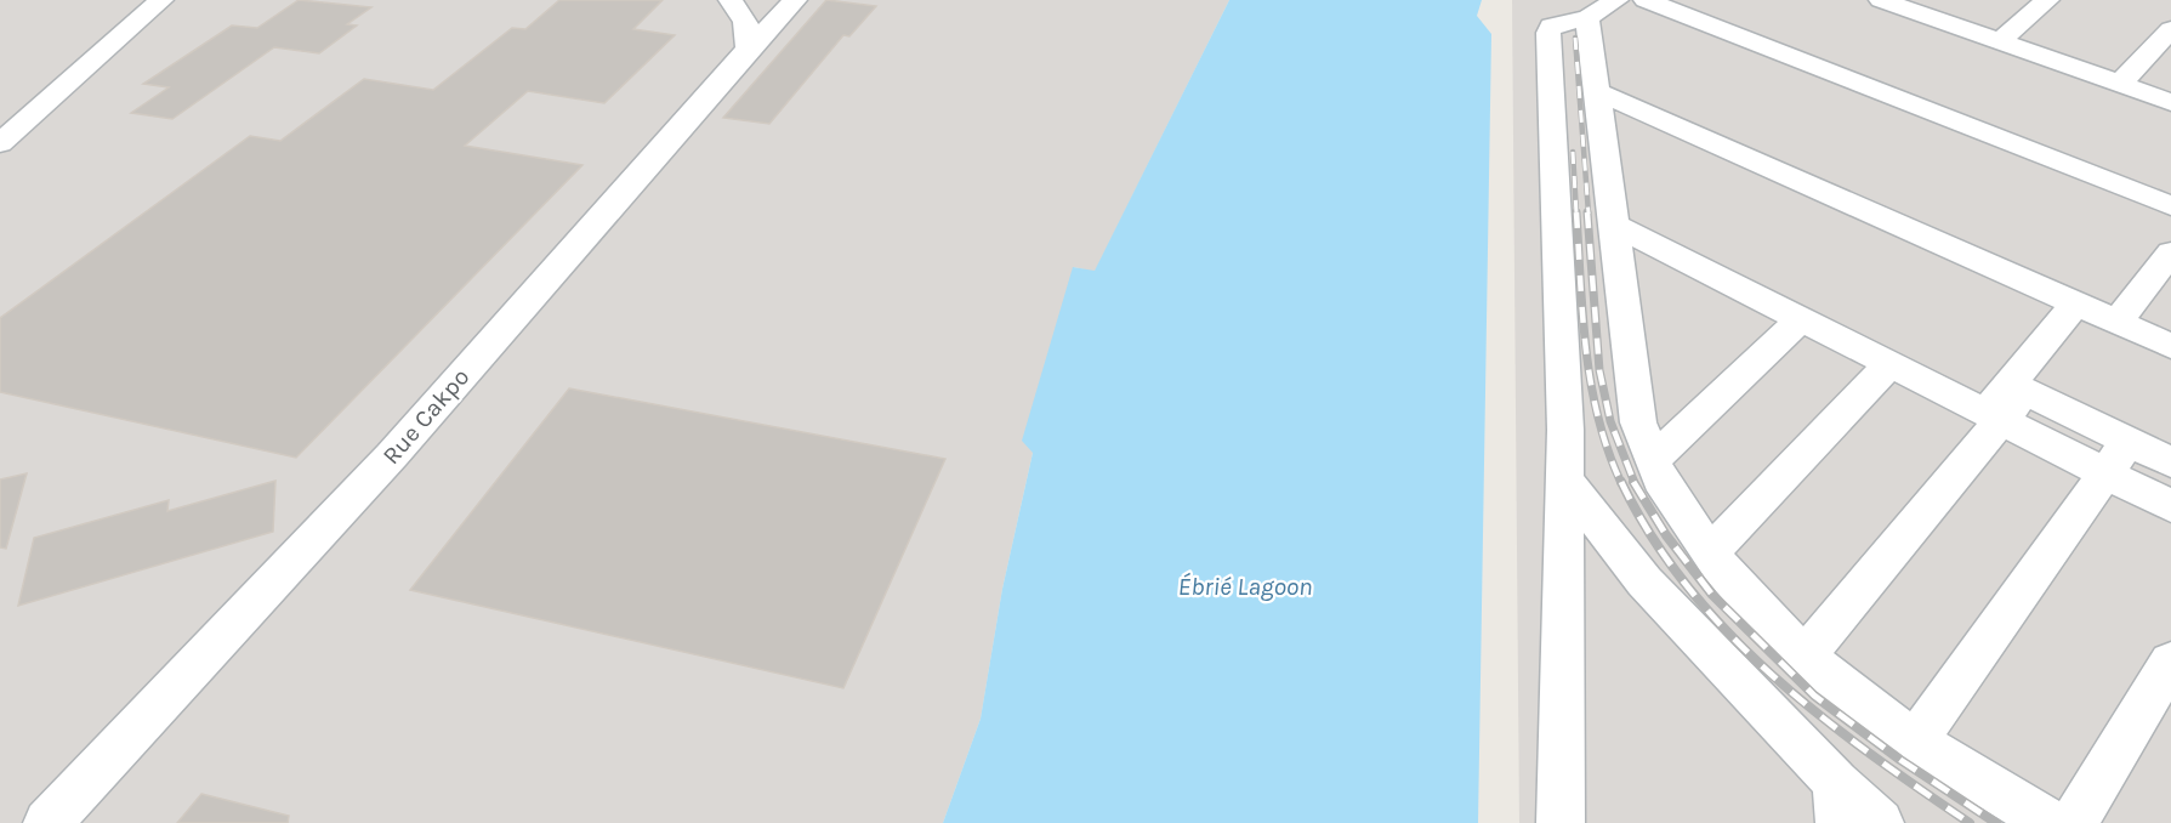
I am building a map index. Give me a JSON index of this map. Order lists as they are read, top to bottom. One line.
{"streets":{"street":["Rue Cakpo"]},"water":["Ébrié Lagoon"]}
